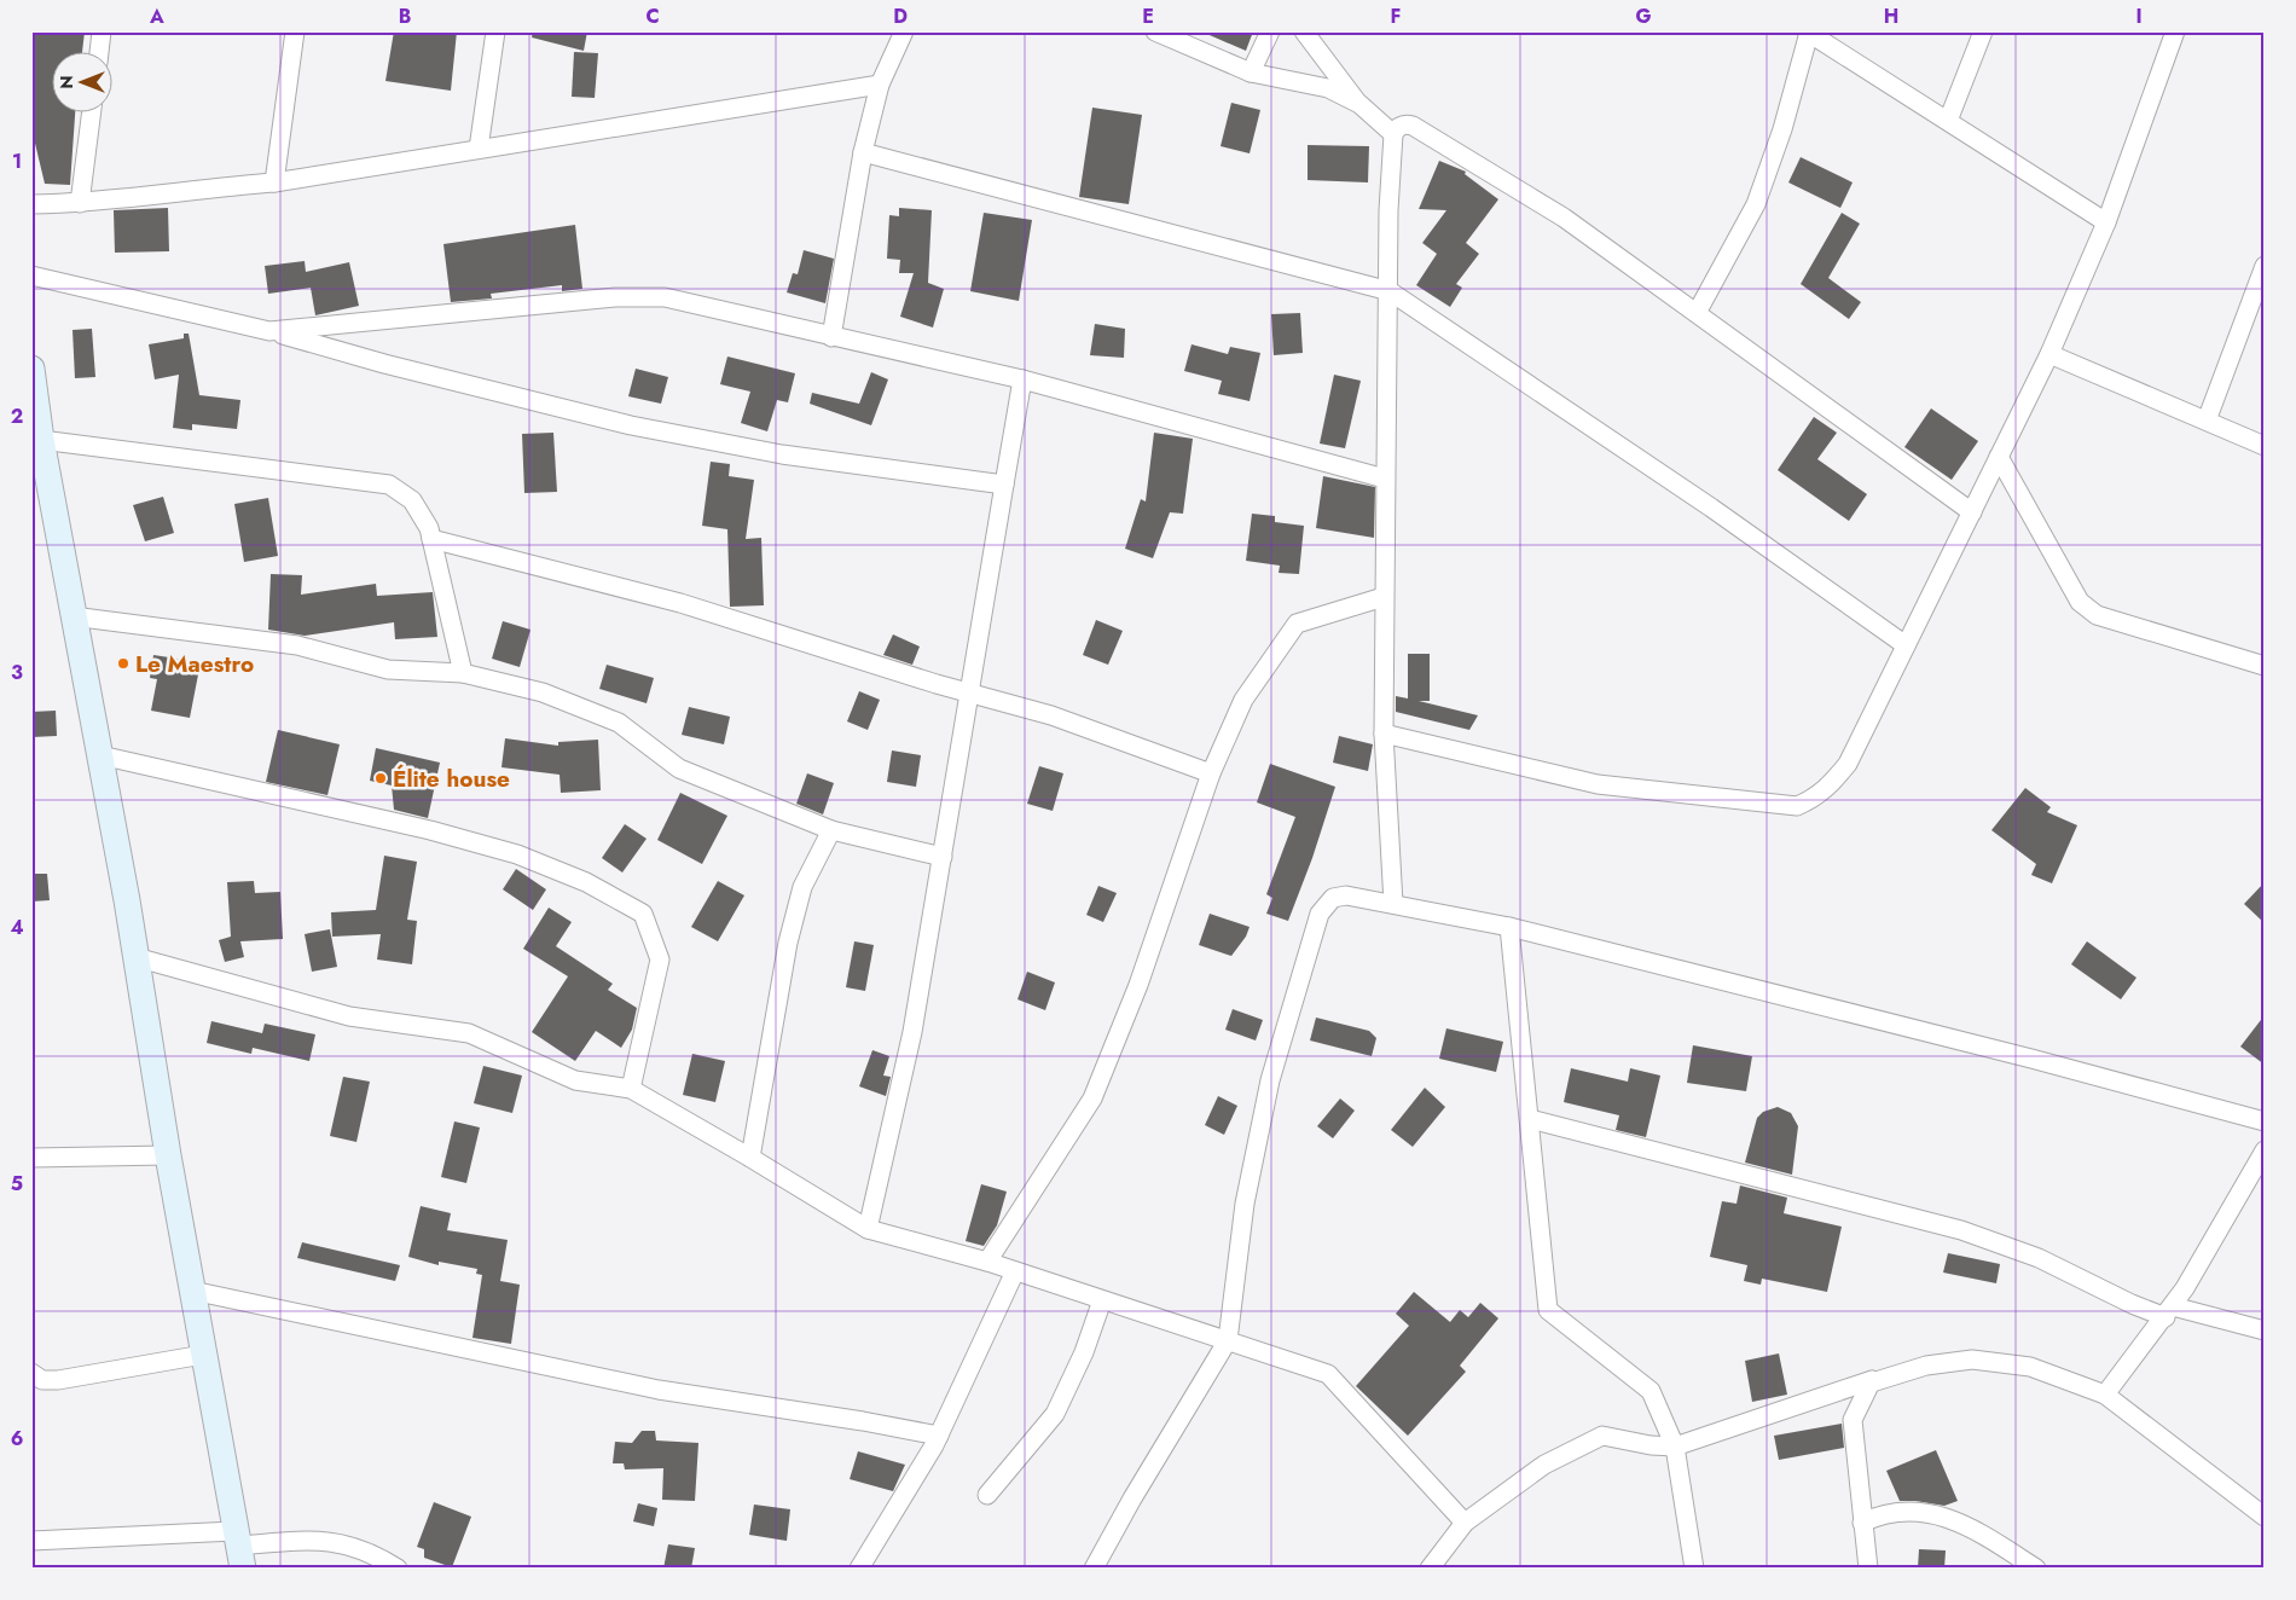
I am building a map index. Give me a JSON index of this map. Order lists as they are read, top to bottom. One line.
{"places":["Le Maestro","Élite house"],"north":"left","grid":{"columns":["A","B","C","D","E","F","G","H","I"],"rows":["1","2","3","4","5","6"]}}
